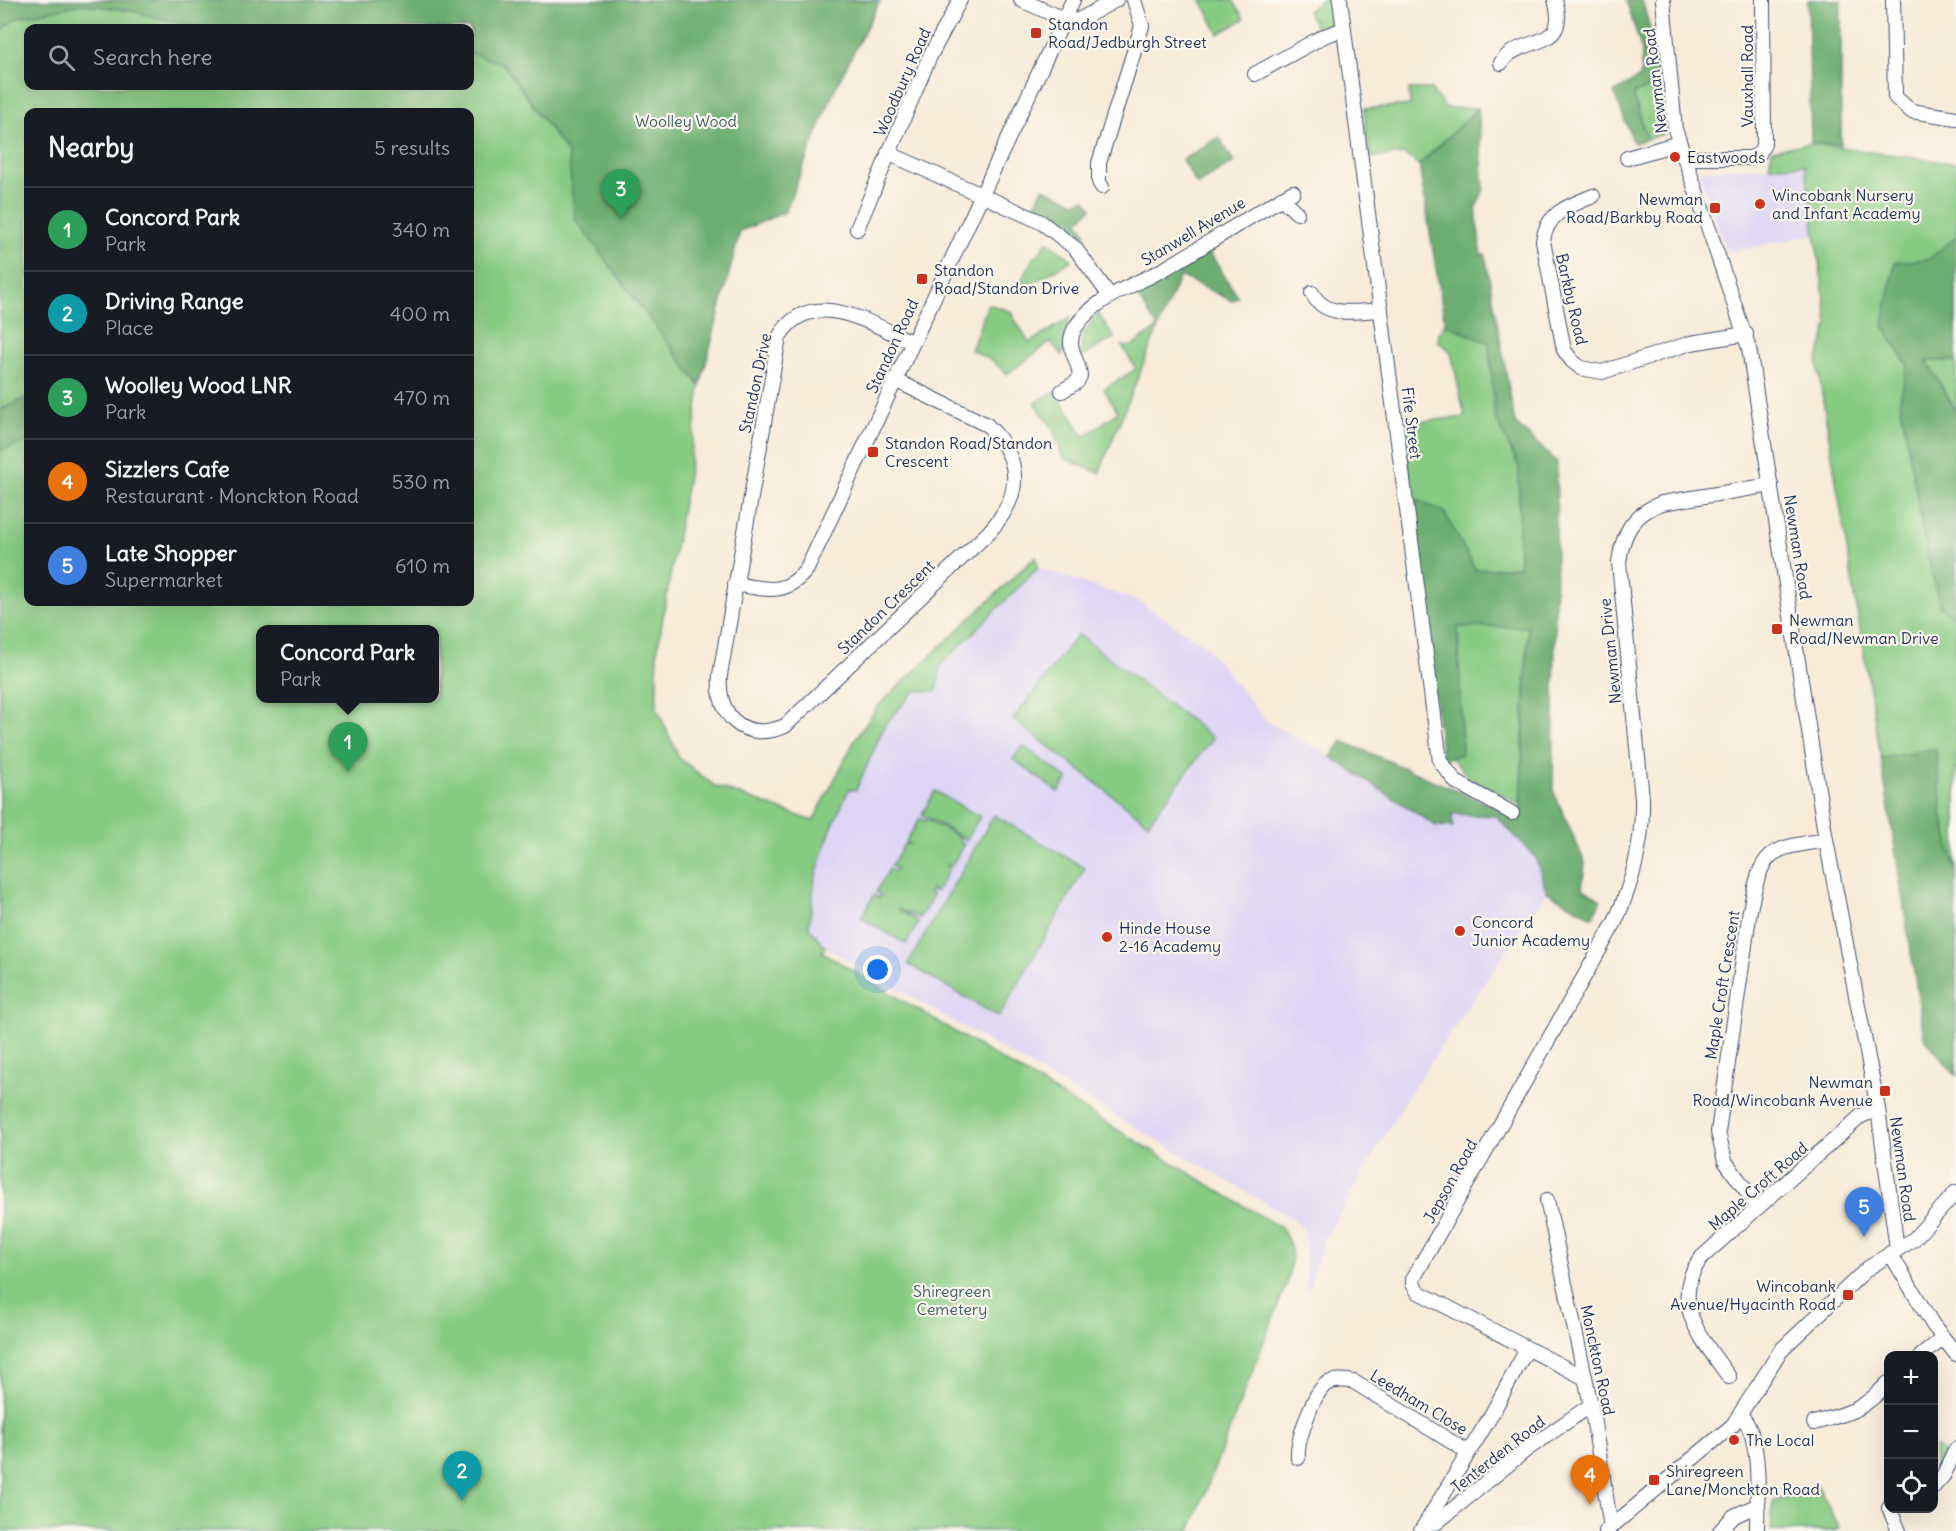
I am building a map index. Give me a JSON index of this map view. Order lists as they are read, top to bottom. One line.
{"streets":{"street":["Vauxhall Road","Newman Road","Woodbury Road","Stanwell Avenue","Barkby Road","Standon Road","Standon Drive","Fife Street","Standon Crescent","Newman Drive","Maple Croft Crescent","Jepson Road","Maple Croft Road","Monckton Road","Leedham Close","Tenterden Road"]},"crossings":[["Vauxhall Road","Newman Road"],["Newman Road","Barkby Road"],["Newman Road","Newman Drive"],["Newman Road","Maple Croft Crescent"],["Newman Road","Maple Croft Road"],["Woodbury Road","Stanwell Avenue"],["Woodbury Road","Standon Road"],["Standon Road","Standon Drive"],["Standon Road","Standon Crescent"],["Standon Drive","Standon Crescent"],["Newman Drive","Jepson Road"],["Maple Croft Crescent","Maple Croft Road"],["Jepson Road","Monckton Road"],["Monckton Road","Tenterden Road"]],"parks":["Woolley Wood","Shiregreen Cemetery"],"places":{"transit":["Standon Road/Jedburgh Street","Newman Road/Barkby Road","Standon Road/Standon Drive","Standon Road/Standon Crescent","Newman Road/Newman Drive","Newman Road/Wincobank Avenue","Wincobank Avenue/Hyacinth Road","Shiregreen Lane/Monckton Road"],"other":["Eastwoods","Wincobank Nursery and Infant Academy","Concord Junior Academy","Hinde House 2-16 Academy","The Local"]},"page":{"search":"Search here","heading":["Nearby","5 results"],"pins":["3","1","5","2","4"],"list":[{"mark":"1","name":"Concord Park","note":"Park","value":"340 m"},{"mark":"2","name":"Driving Range","note":"Place","value":"400 m"},{"mark":"3","name":"Woolley Wood LNR","note":"Park","value":"470 m"},{"mark":"4","name":"Sizzlers Cafe","note":"Restaurant · Monckton Road","value":"530 m"},{"mark":"5","name":"Late Shopper","note":"Supermarket","value":"610 m"}],"popup":["Concord Park","Park"],"map_buttons":["+","−"]}}
